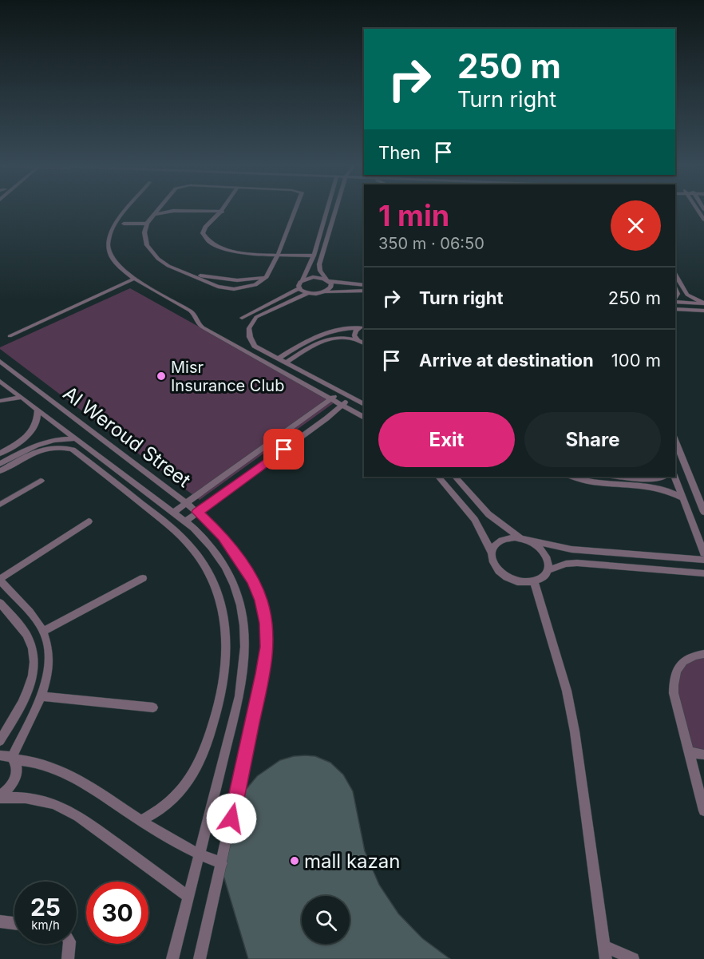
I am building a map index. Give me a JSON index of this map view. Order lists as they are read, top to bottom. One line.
{"streets":{"street":["Al Weroud Street"]},"places":["Misr Insurance Club","mall kazan"],"page":{"turn":["250 m","Turn right"],"then":"Then","heading":["1 min","350 m · 06:50"],"list":[{"name":"Turn right","value":"250 m"},{"name":"Arrive at destination","value":"100 m"}],"buttons":["Exit","Share"],"speed":"25 km/h","limit":"30"}}
